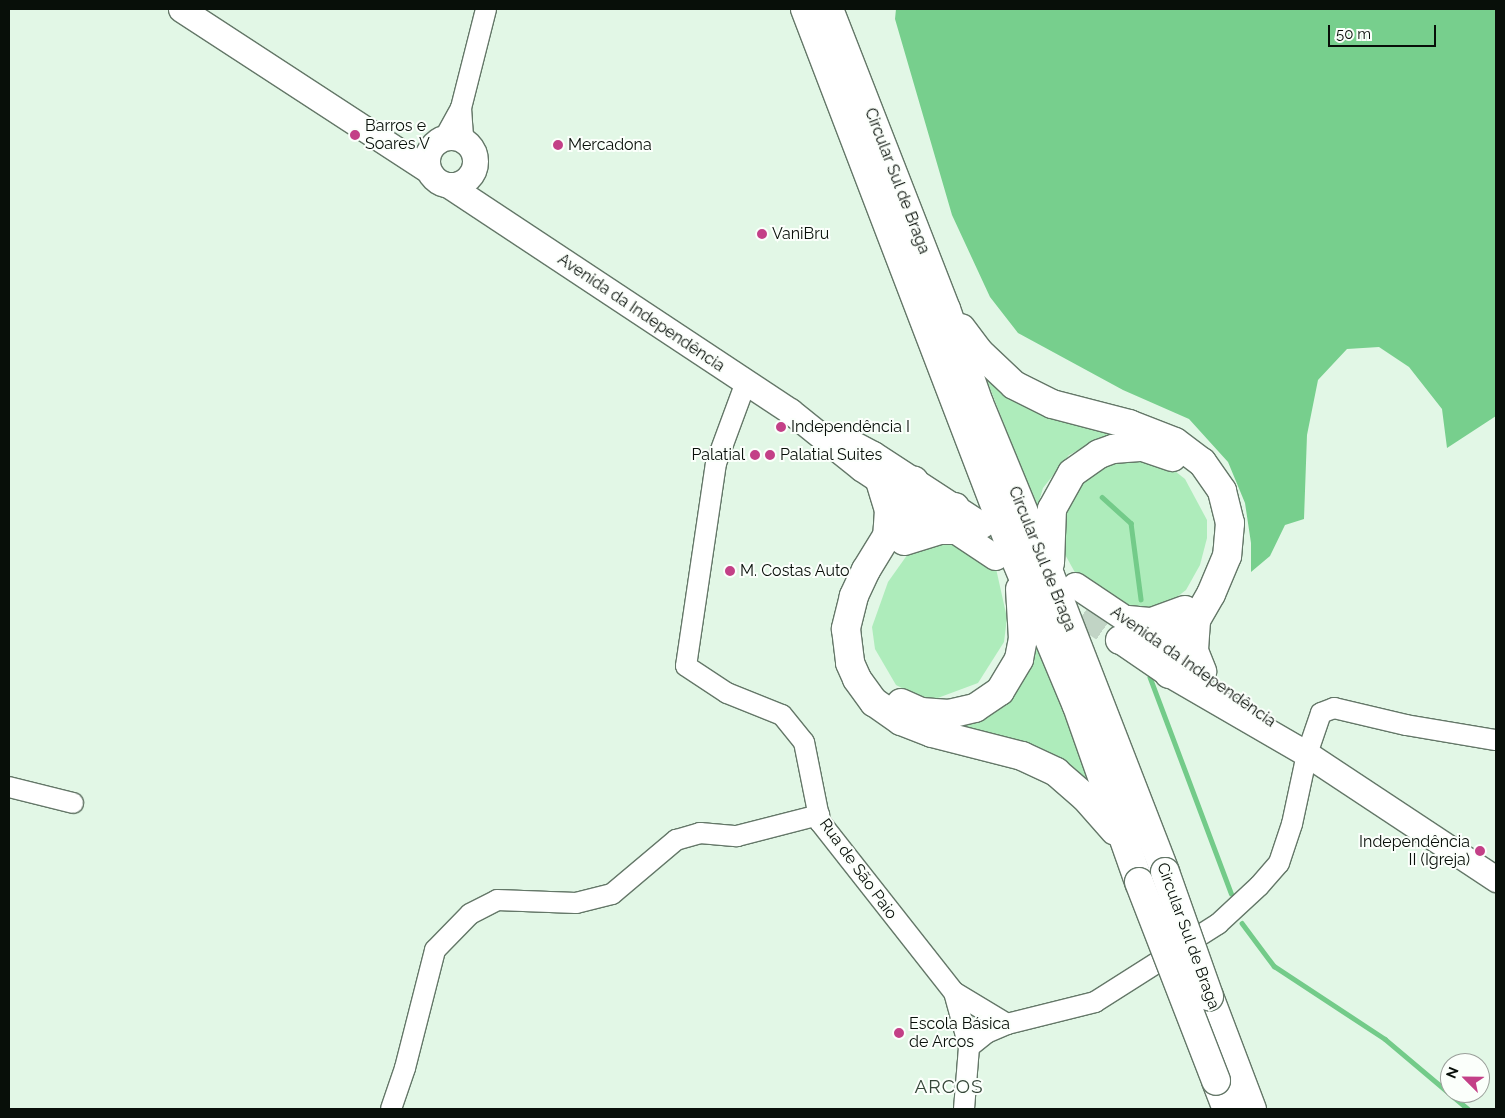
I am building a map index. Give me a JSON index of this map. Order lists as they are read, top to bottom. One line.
{"streets":{"highway":["Circular Sul de Braga"],"main road":["Avenida da Independência"],"street":["Rua de São Paio"]},"crossings":[["Circular Sul de Braga","Avenida da Independência"],["Avenida da Independência","Rua de São Paio"]],"districts":["ARCOS"],"places":["Barros e Soares V","Mercadona","VaniBru","Independência I","Palatial","Palatial Suites","M. Costas Auto","Independência II (Igreja)","Escola Básica de Arcos"],"scale_bar":"50 m","north":"top left"}
